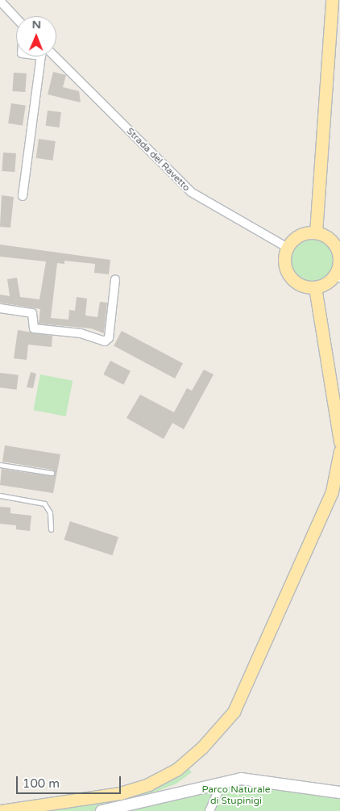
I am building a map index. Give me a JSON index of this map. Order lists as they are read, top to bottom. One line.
{"streets":{"street":["Strada del Ravetto"]},"parks":["Parco Naturale di Stupinigi"],"scale_bar":"100 m","north":"top"}
